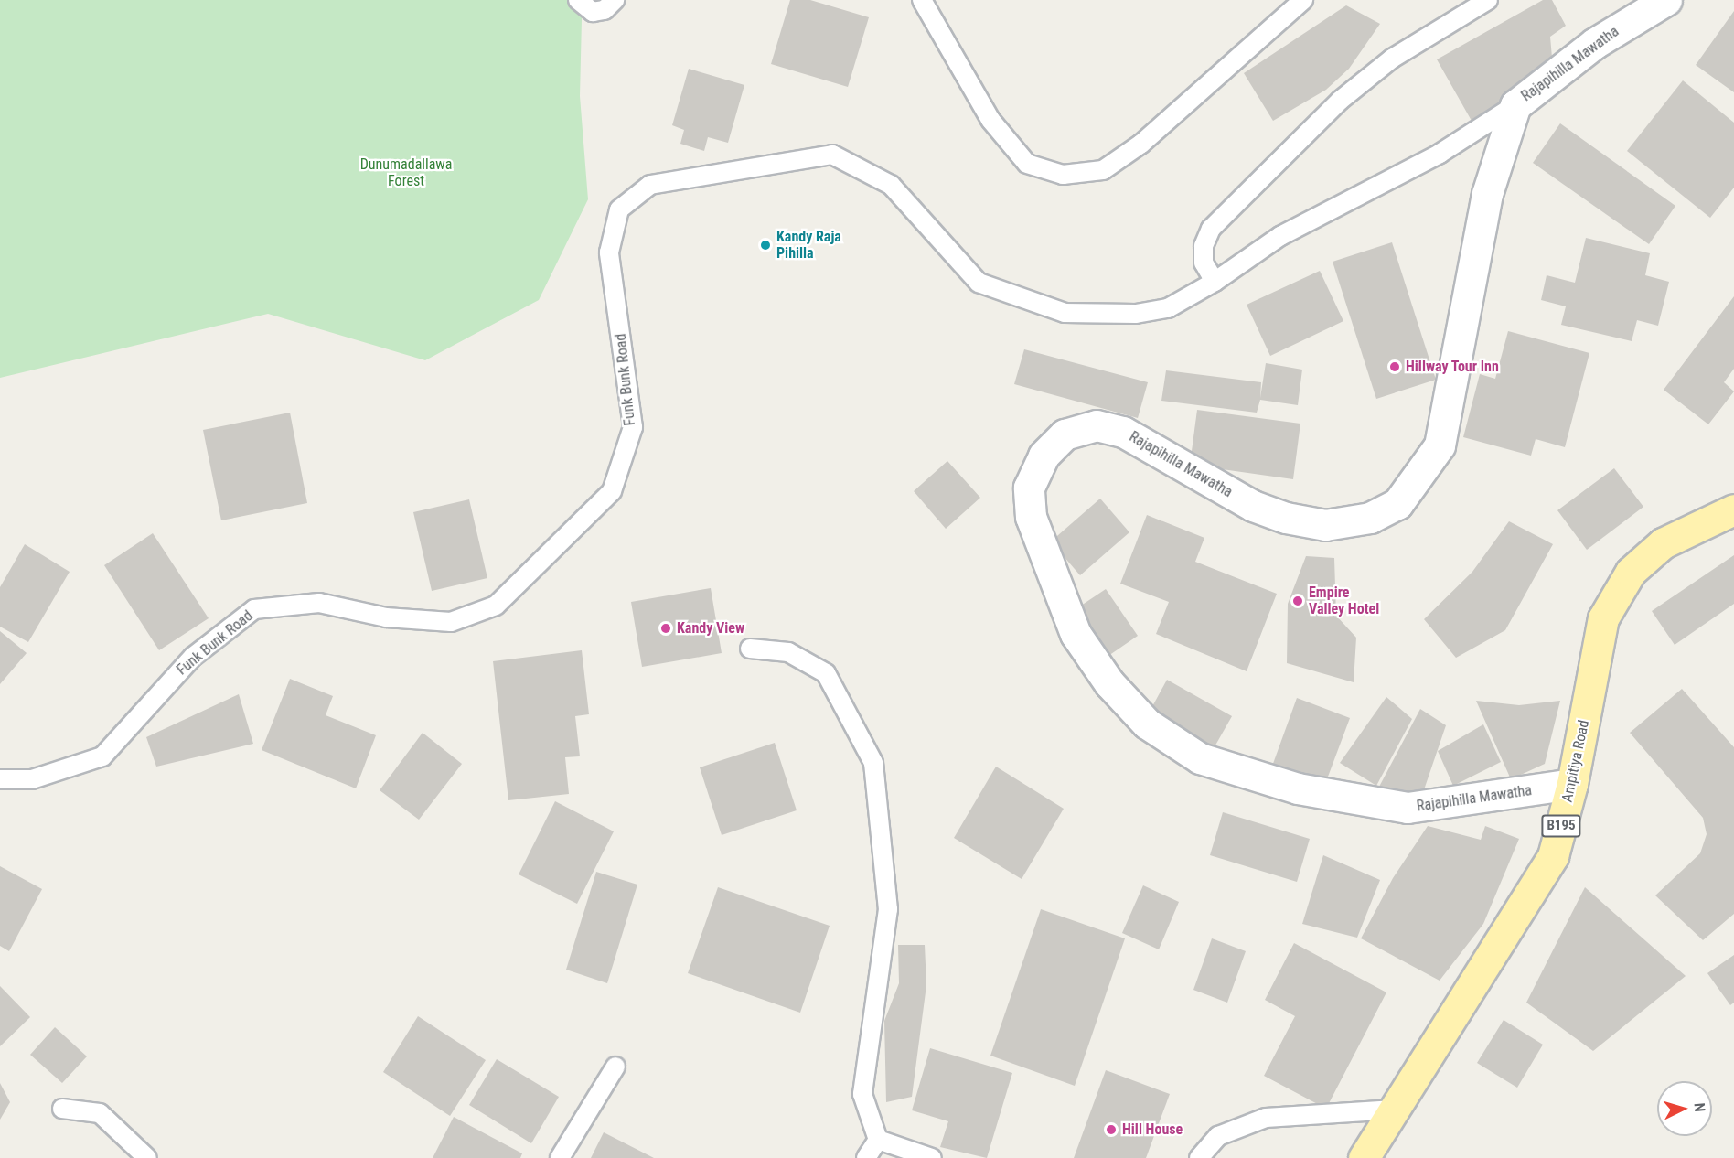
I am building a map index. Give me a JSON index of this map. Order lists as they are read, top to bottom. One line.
{"streets":{"main road":["Ampitiya Road","B195"],"street":["Rajapihilla Mawatha"],"lane":["Funk Bunk Road"]},"crossings":[["Rajapihilla Mawatha","Funk Bunk Road"],["Rajapihilla Mawatha","Ampitiya Road"]],"parks":["Dunumadallawa Forest"],"places":["Kandy Raja Pihilla","Hillway Tour Inn","Empire Valley Hotel","Kandy View","Hill House"],"north":"right"}
